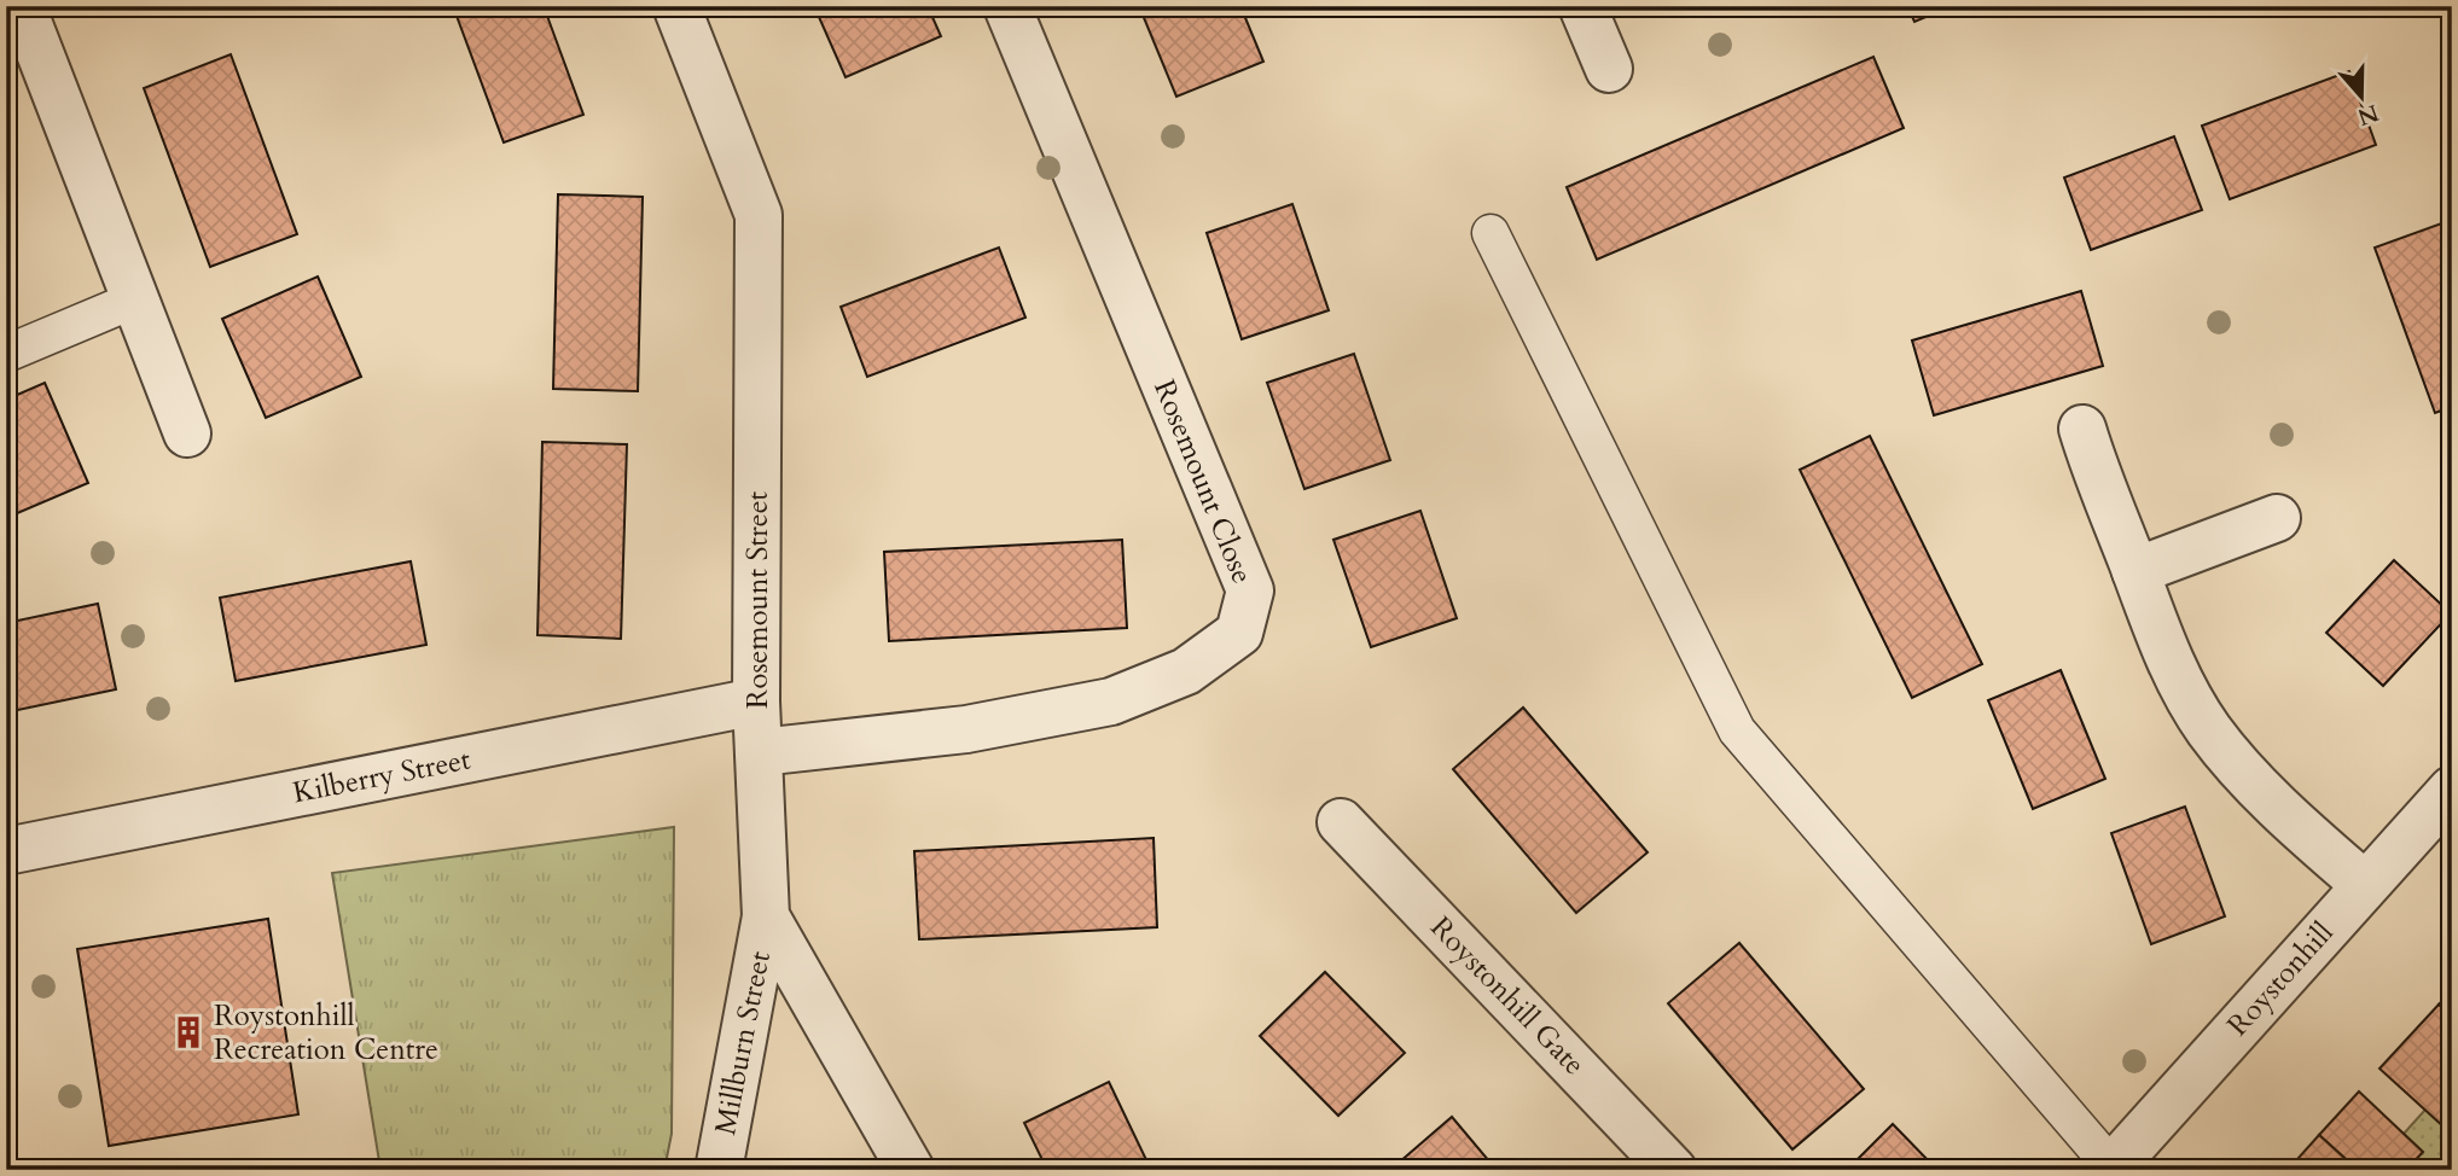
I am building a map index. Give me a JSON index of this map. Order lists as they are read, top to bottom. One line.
{"streets":{"street":["Rosemount Close","Rosemount Street","Kilberry Street","Roystonhill","Roystonhill Gate","Millburn Street"]},"crossings":[["Rosemount Close","Rosemount Street"],["Rosemount Street","Kilberry Street"],["Rosemount Street","Millburn Street"]],"places":{"building":["Roystonhill Recreation Centre"]},"north":"bottom"}
